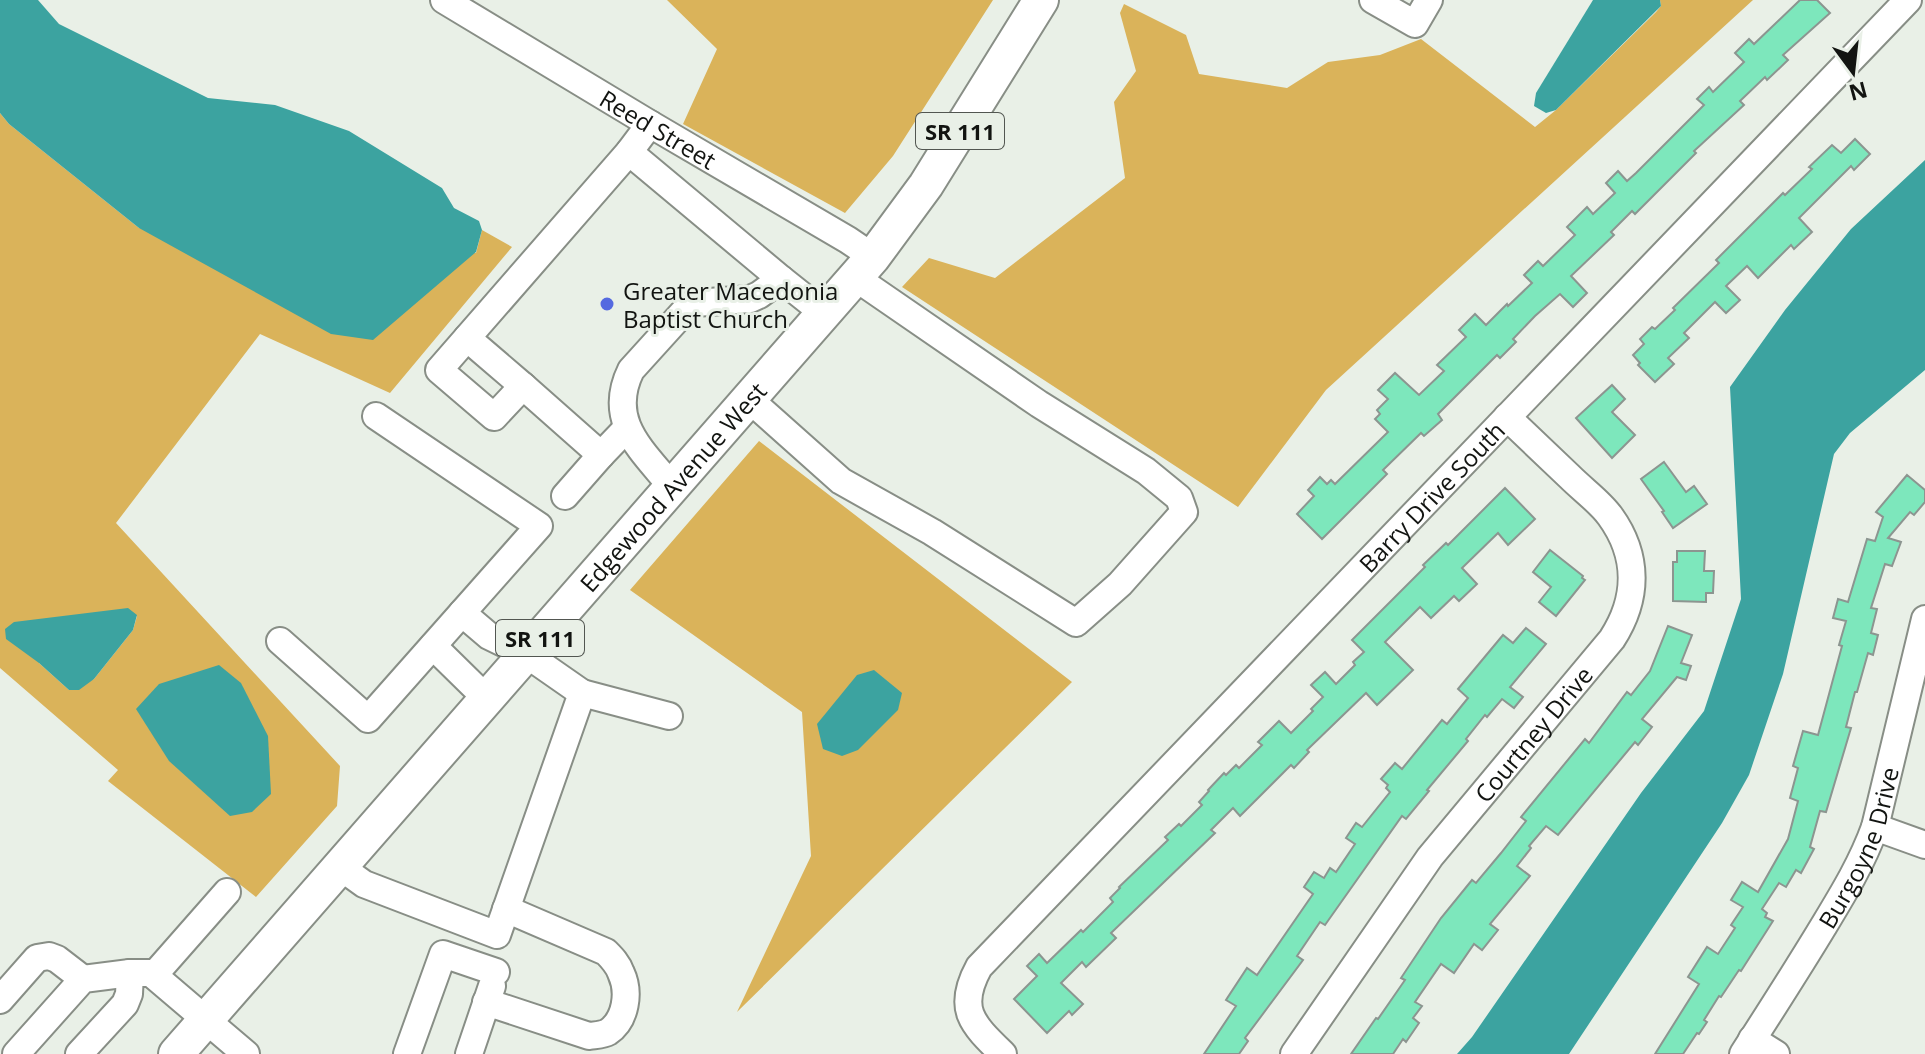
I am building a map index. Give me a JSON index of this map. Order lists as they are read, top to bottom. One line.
{"streets":{"main road":["SR 111","Edgewood Avenue West"],"street":["Reed Street","Barry Drive South","Courtney Drive","Burgoyne Drive"]},"crossings":[["Reed Street","Edgewood Avenue West"],["Barry Drive South","Courtney Drive"]],"places":["Greater Macedonia Baptist Church"],"north":"bottom"}
